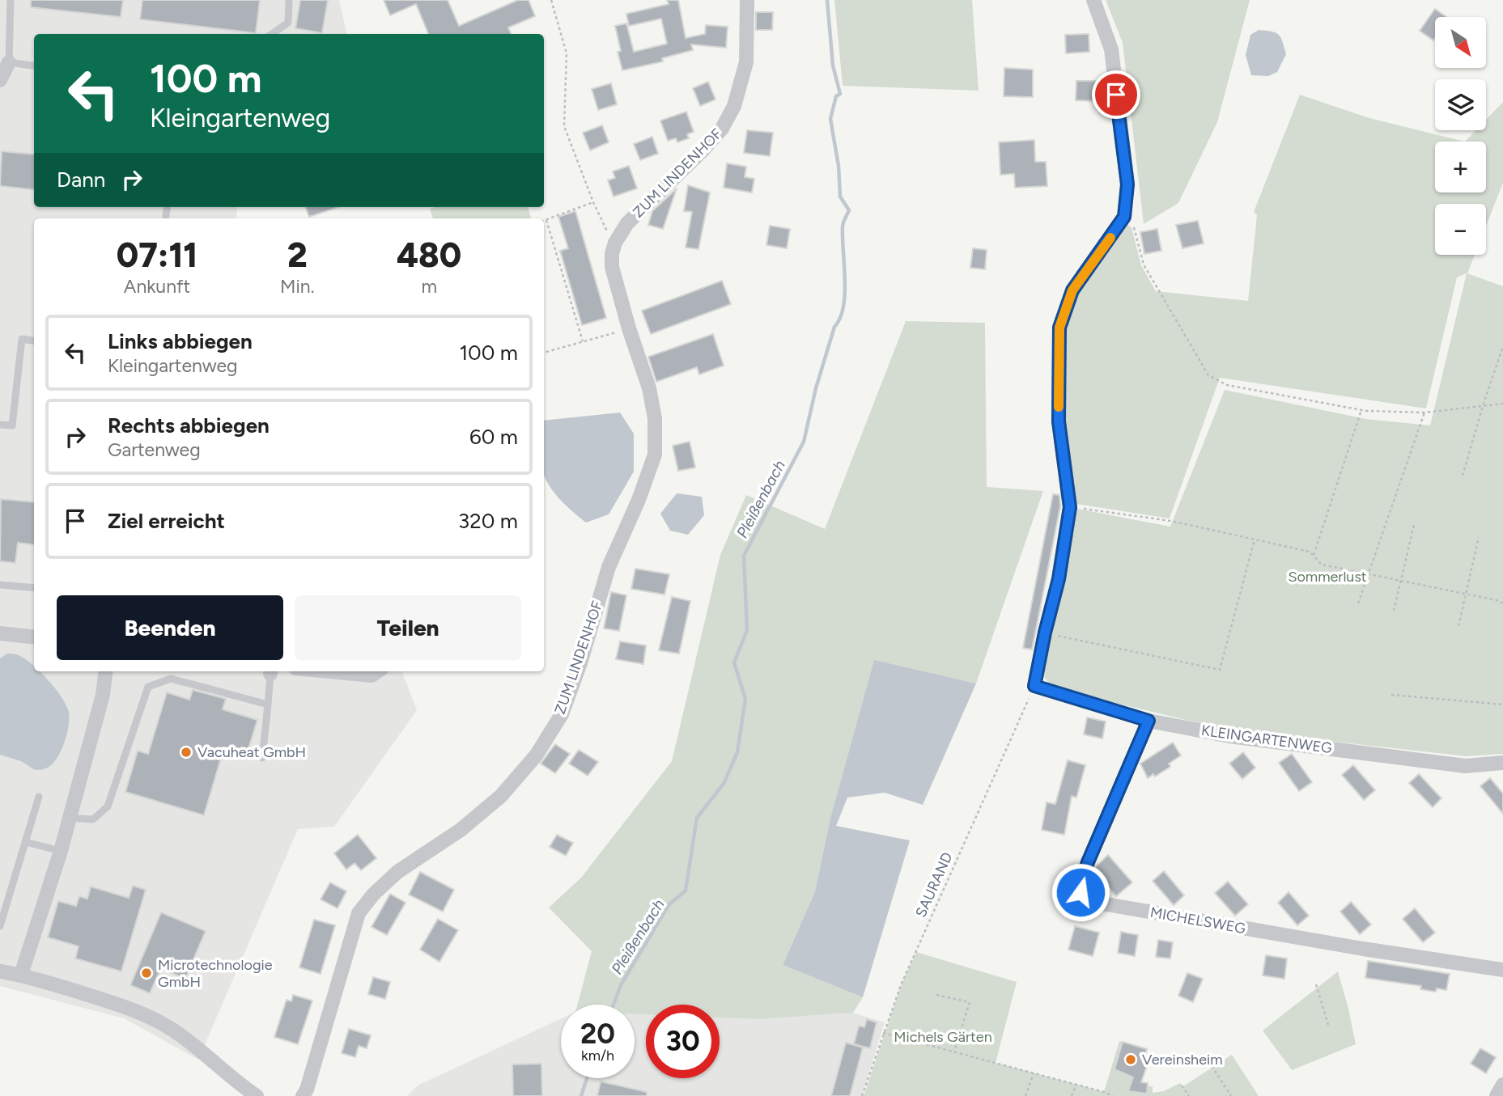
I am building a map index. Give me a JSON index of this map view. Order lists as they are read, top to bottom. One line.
{"streets":{"street":["ZUM LINDENHOF","KLEINGARTENWEG","MICHELSWEG"],"path":["SAURAND"]},"crossings":[["KLEINGARTENWEG","SAURAND"],["KLEINGARTENWEG","MICHELSWEG"]],"water":["Pleißenbach"],"parks":["Sommerlust","Michels Gärten"],"places":["Vacuheat GmbH","Microtechnologie GmbH","Vereinsheim"],"north":"bottom right","page":{"map_buttons":["+","−"],"turn":["100 m","Kleingartenweg"],"then":"Dann","eta":["07:11","Ankunft","2","Min.","480","m"],"list":[{"name":"Links abbiegen","note":"Kleingartenweg","value":"100 m"},{"name":"Rechts abbiegen","note":"Gartenweg","value":"60 m"},{"name":"Ziel erreicht","value":"320 m"}],"buttons":["Beenden","Teilen"],"speed":"20 km/h","limit":"30"}}
